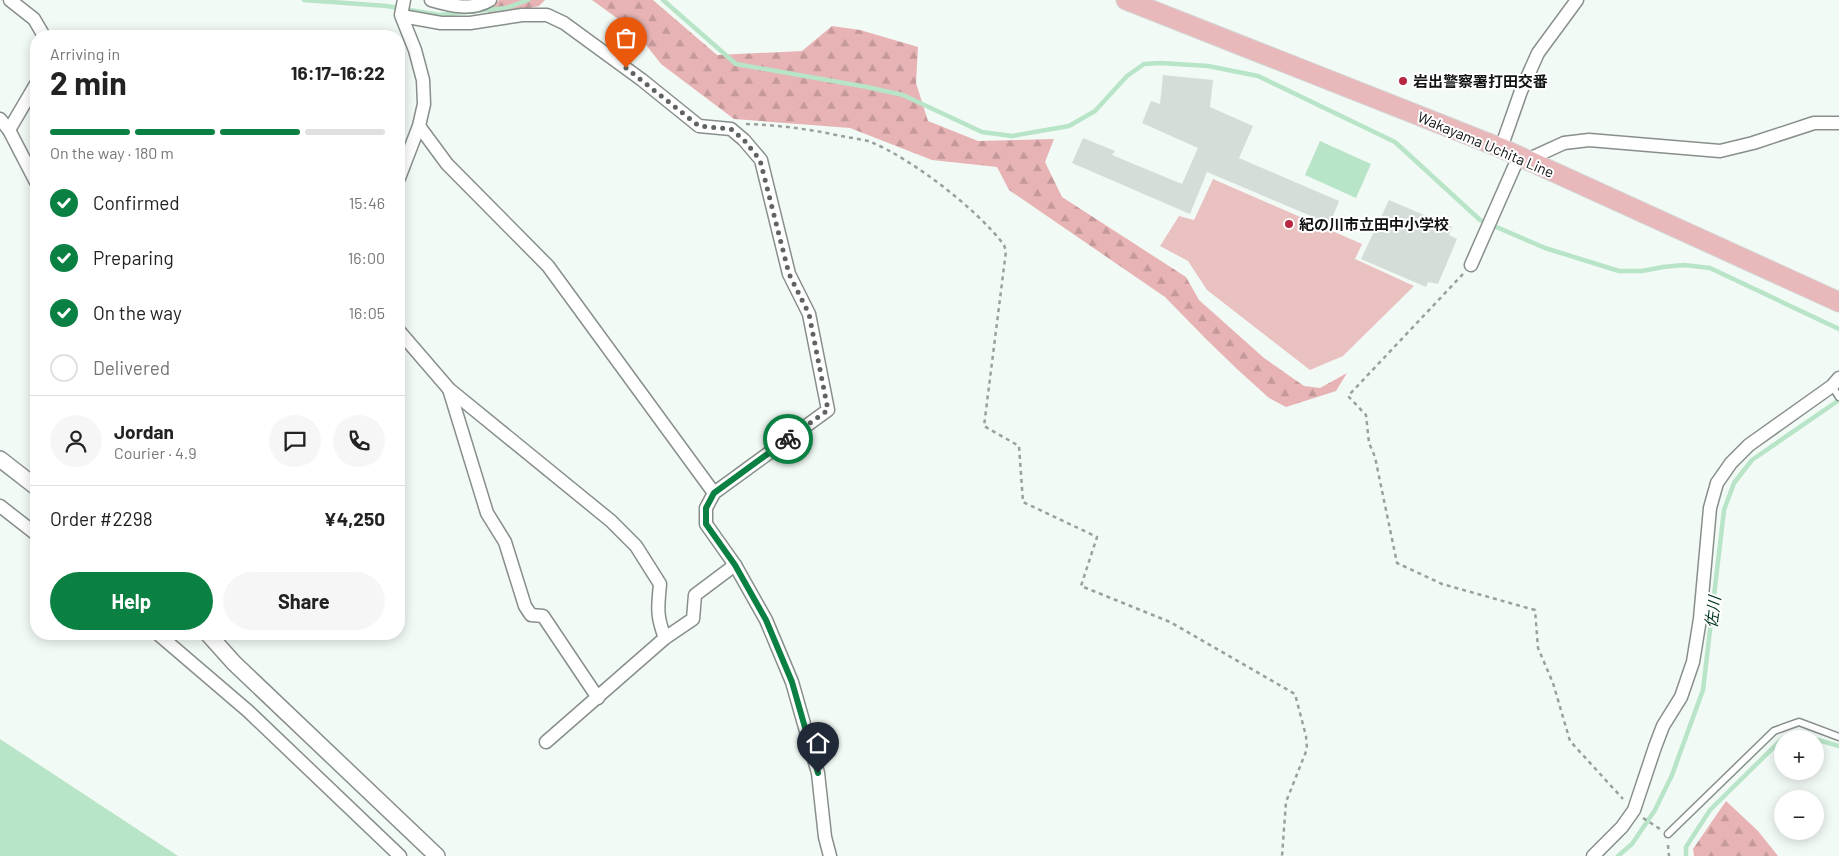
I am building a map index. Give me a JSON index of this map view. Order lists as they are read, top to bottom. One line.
{"streets":{"main road":["Wakayama Uchita Line"]},"water":["佐川"],"places":["岩出警察署打田交番","紀の川市立田中小学校"],"page":{"heading":["2 min","Arriving in","16:17–16:22"],"panel":["Jordan","Courier · 4.9","Order #2298","¥4,250"],"bar":"On the way · 180 m","list":[["Confirmed","15:46"],["Preparing","16:00"],["On the way","16:05"],"Delivered"],"buttons":["Help","Share"],"map_buttons":["+","−"]}}
